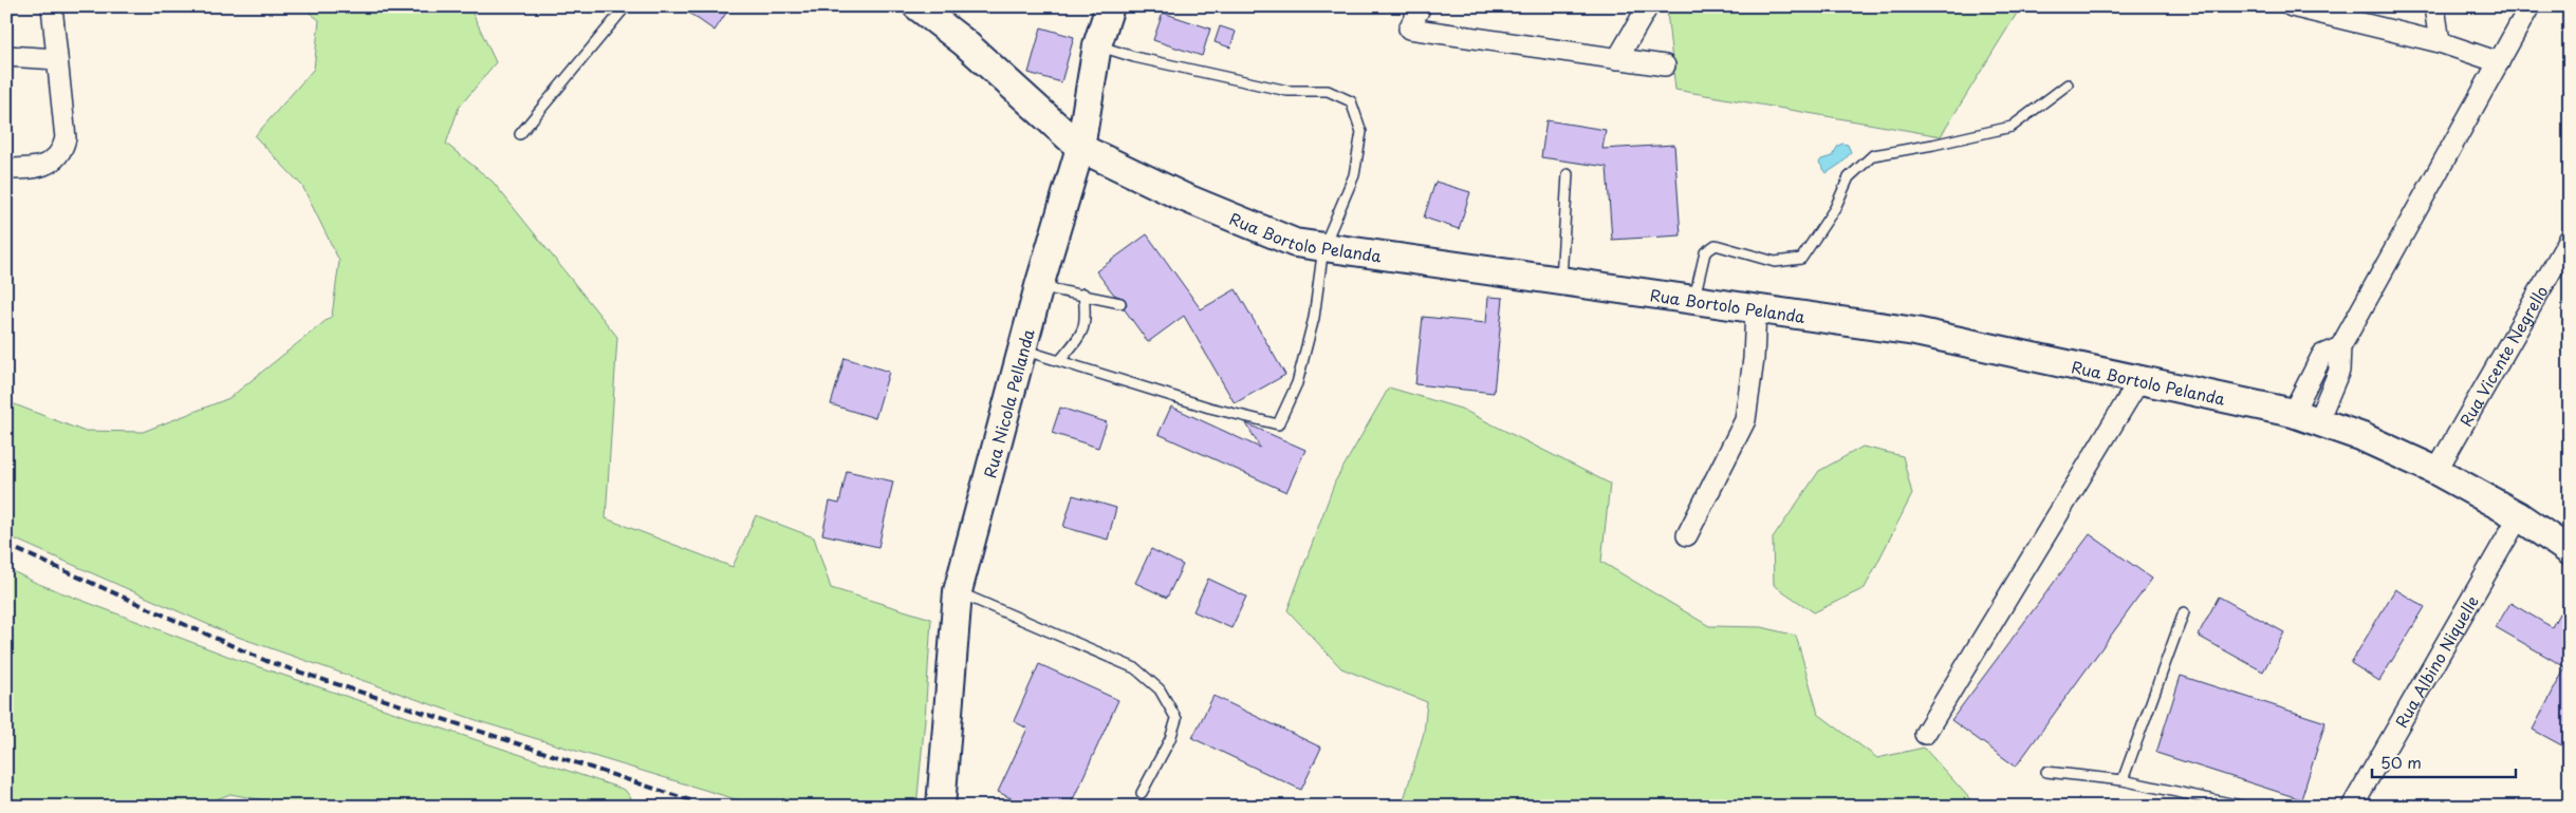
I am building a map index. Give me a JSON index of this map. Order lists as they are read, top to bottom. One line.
{"streets":{"street":["Rua Bortolo Pelanda","Rua Vicente Negrello","Rua Nicola Pellanda","Rua Albino Niquelle"]},"crossings":[["Rua Bortolo Pelanda","Rua Vicente Negrello"],["Rua Bortolo Pelanda","Rua Nicola Pellanda"],["Rua Bortolo Pelanda","Rua Albino Niquelle"]],"scale_bar":"50 m"}
